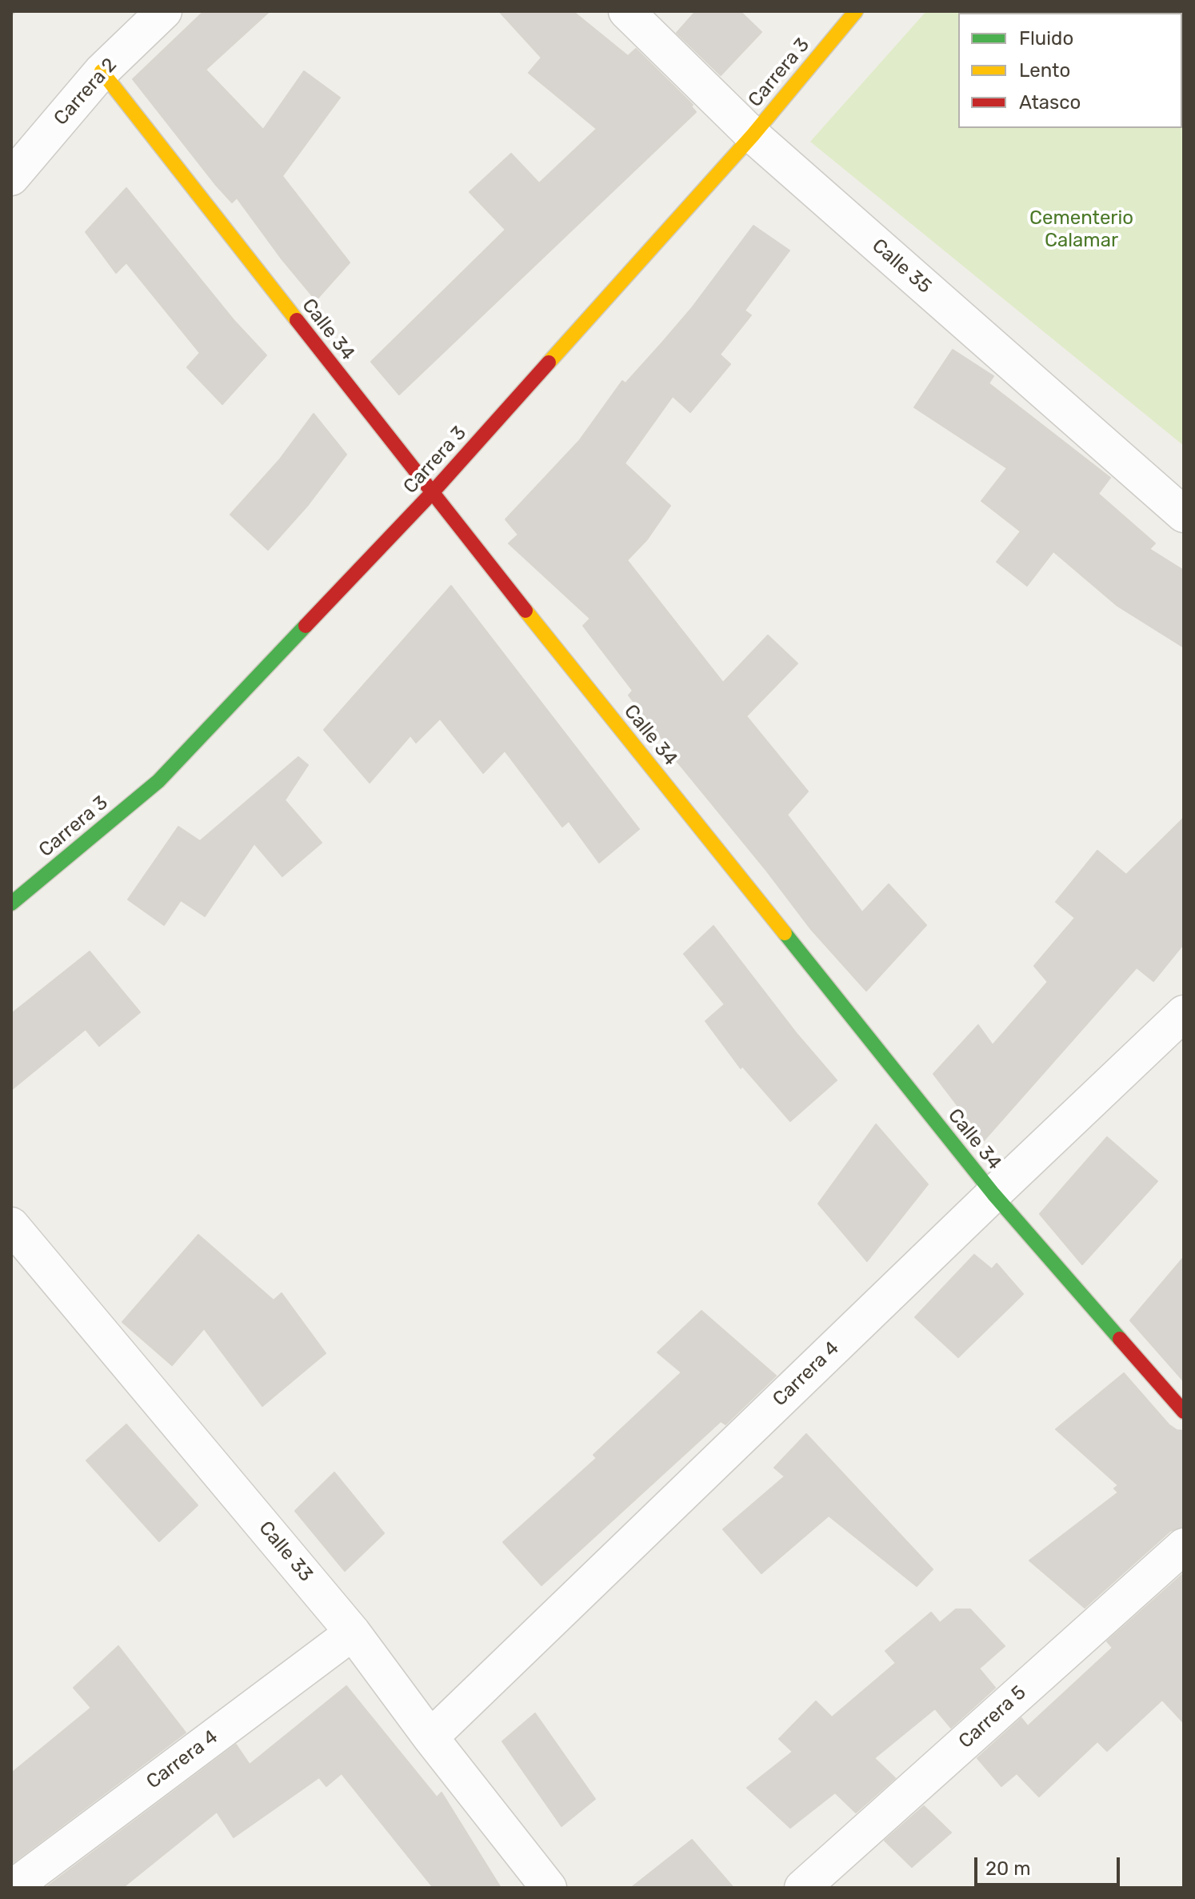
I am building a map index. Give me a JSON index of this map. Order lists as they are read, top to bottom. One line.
{"streets":{"street":["Carrera 3","Carrera 2","Calle 35","Calle 34","Carrera 4","Calle 33","Carrera 5"]},"crossings":[["Carrera 3","Calle 35"],["Carrera 3","Calle 34"],["Carrera 2","Calle 34"],["Calle 34","Carrera 4"],["Carrera 4","Calle 33"]],"parks":["Cementerio Calamar"],"legend":["Fluido","Lento","Atasco"],"scale_bar":"20 m"}
